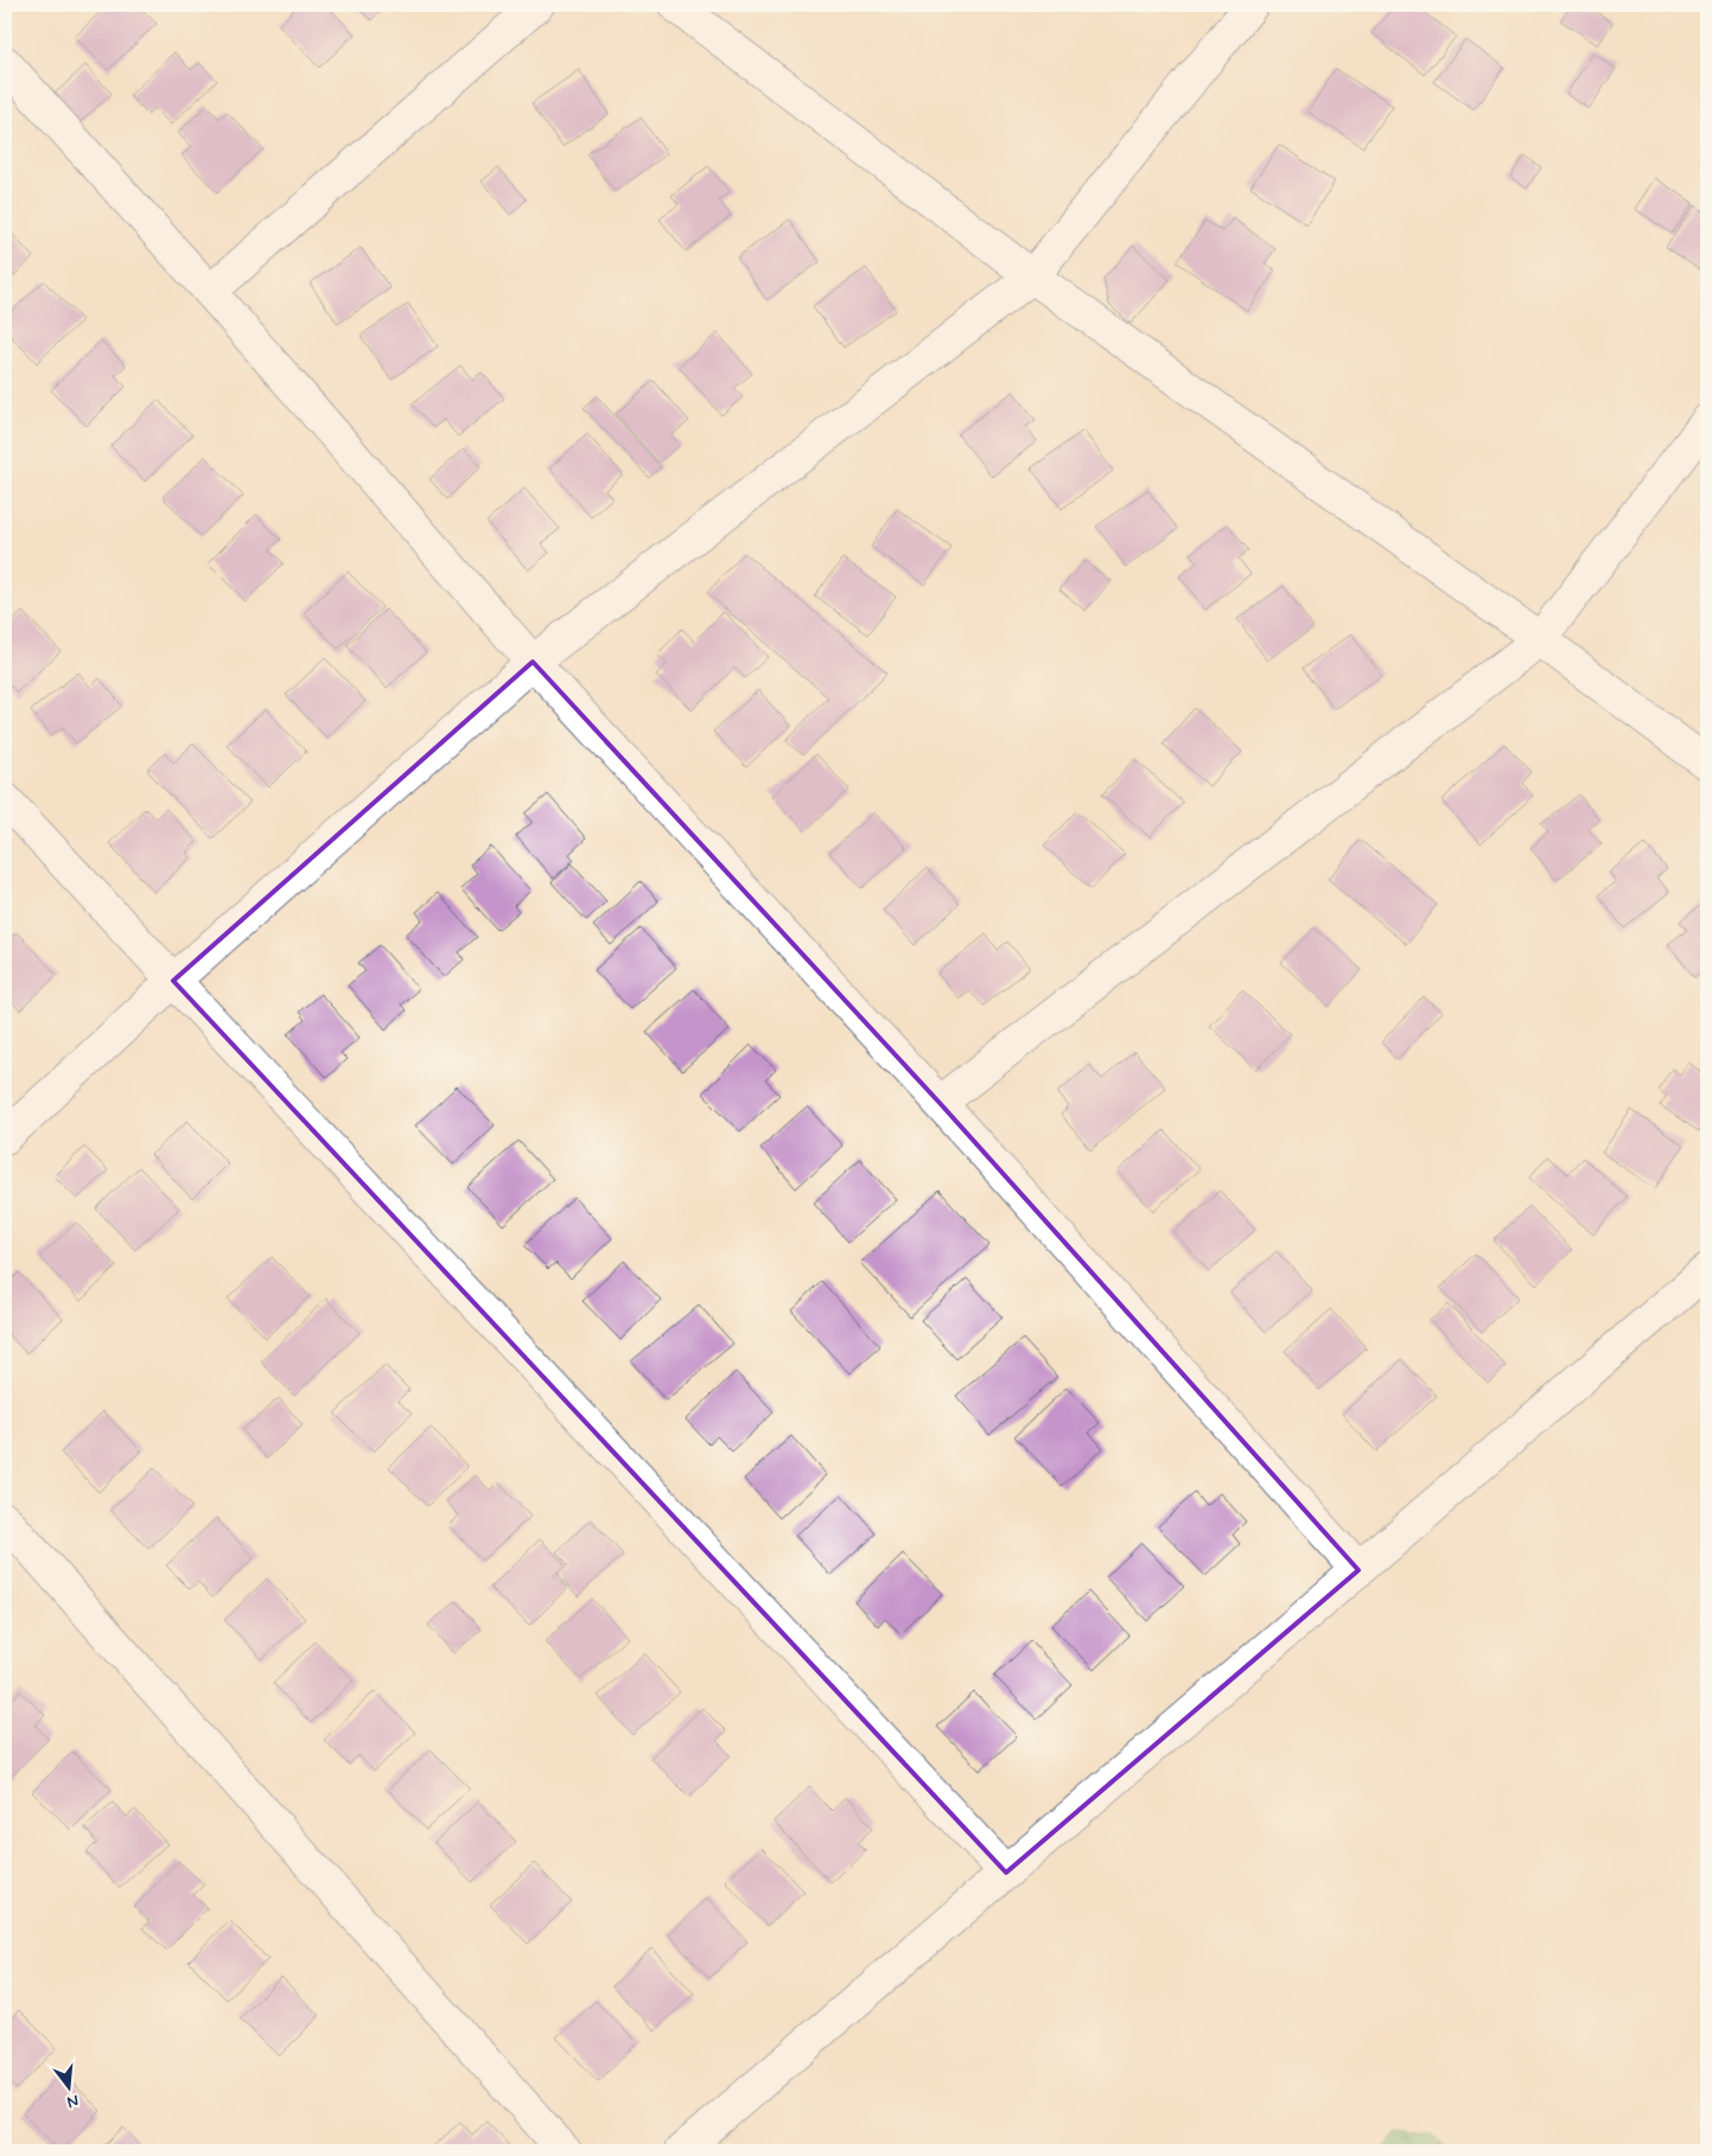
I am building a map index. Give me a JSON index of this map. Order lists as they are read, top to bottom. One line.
{"north":"bottom"}
